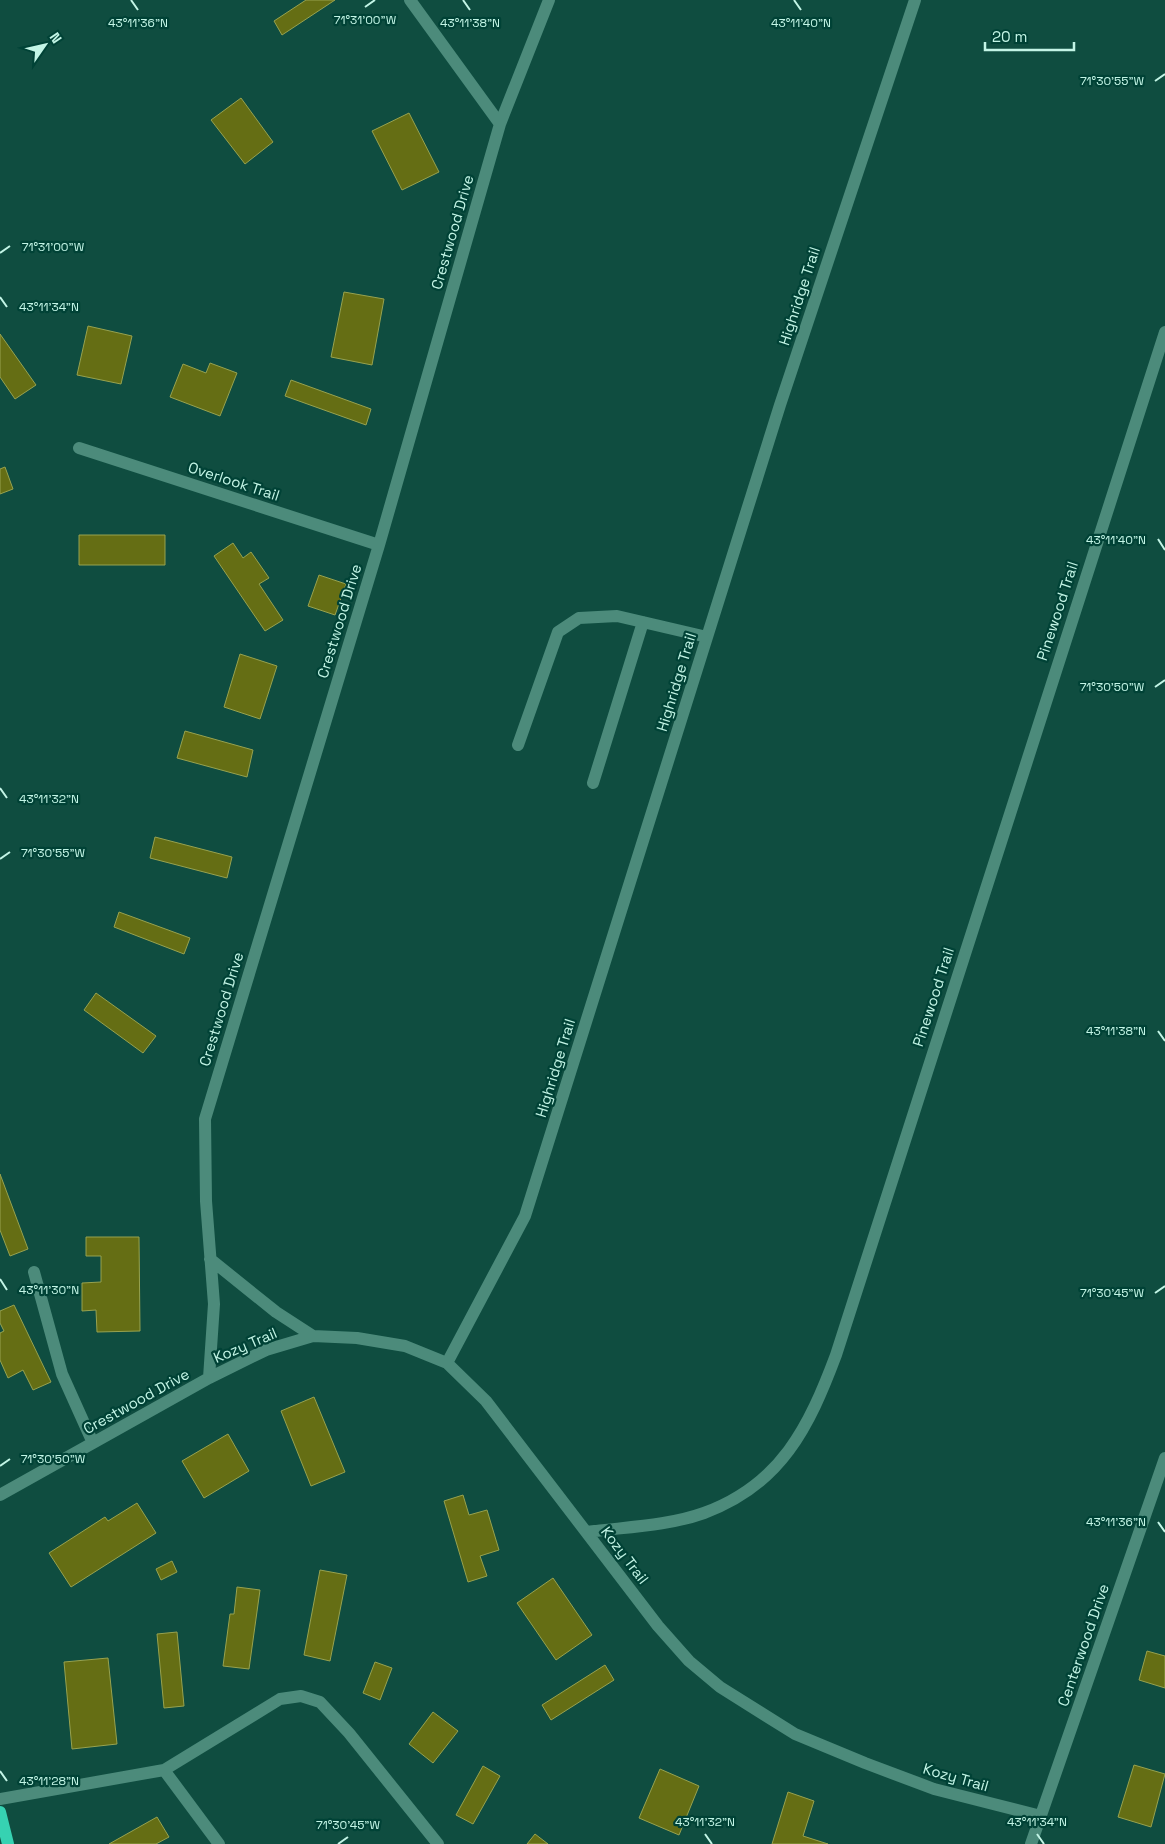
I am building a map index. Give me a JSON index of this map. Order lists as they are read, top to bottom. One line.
{"streets":{"street":["Crestwood Drive","Highridge Trail","Overlook Trail","Pinewood Trail","Kozy Trail","Centerwood Drive"]},"crossings":[["Crestwood Drive","Overlook Trail"],["Crestwood Drive","Kozy Trail"],["Highridge Trail","Kozy Trail"],["Pinewood Trail","Kozy Trail"],["Kozy Trail","Centerwood Drive"]],"scale_bar":"20 m","north":"top right","coordinates":["71°31'00\"W","43°11'36\"N","43°11'38\"N","43°11'40\"N","71°30'55\"W","43°11'34\"N","71°30'50\"W","43°11'32\"N","43°11'30\"N","71°30'45\"W","43°11'28\"N"]}
